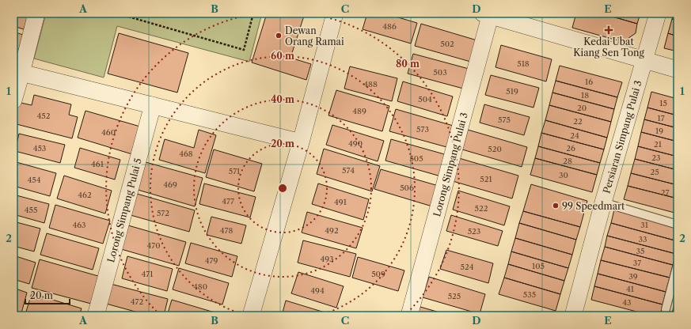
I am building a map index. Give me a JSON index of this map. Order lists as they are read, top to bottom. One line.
{"streets":{"street":["Persiaran Simpang Pulai 3","Lorong Simpang Pulai 3","Lorong Simpang Pulai 5"]},"places":{"health":["Kedai Ubat Kiang Sen Tong"],"other":["Dewan Orang Ramai","99 Speedmart"]},"house_numbers":["486","502","518","503","16","488","519","18","504","15","20","489","452","17","575","22","573","19","460","24","490","21","453","26","520","468","23","505","28","461","574","571","25","30","521","454","469","506","27","462","477","491","522","455","572","463","31","478","492","523","33","470","35","493","479","37","105","524","471","509","39","480","41","494","535","525","472","43"],"scale_bar":"20 m","grid":{"columns":["A","B","C","D","E"],"rows":["1","2"]},"rings":["60 m","80 m","40 m","20 m"]}
